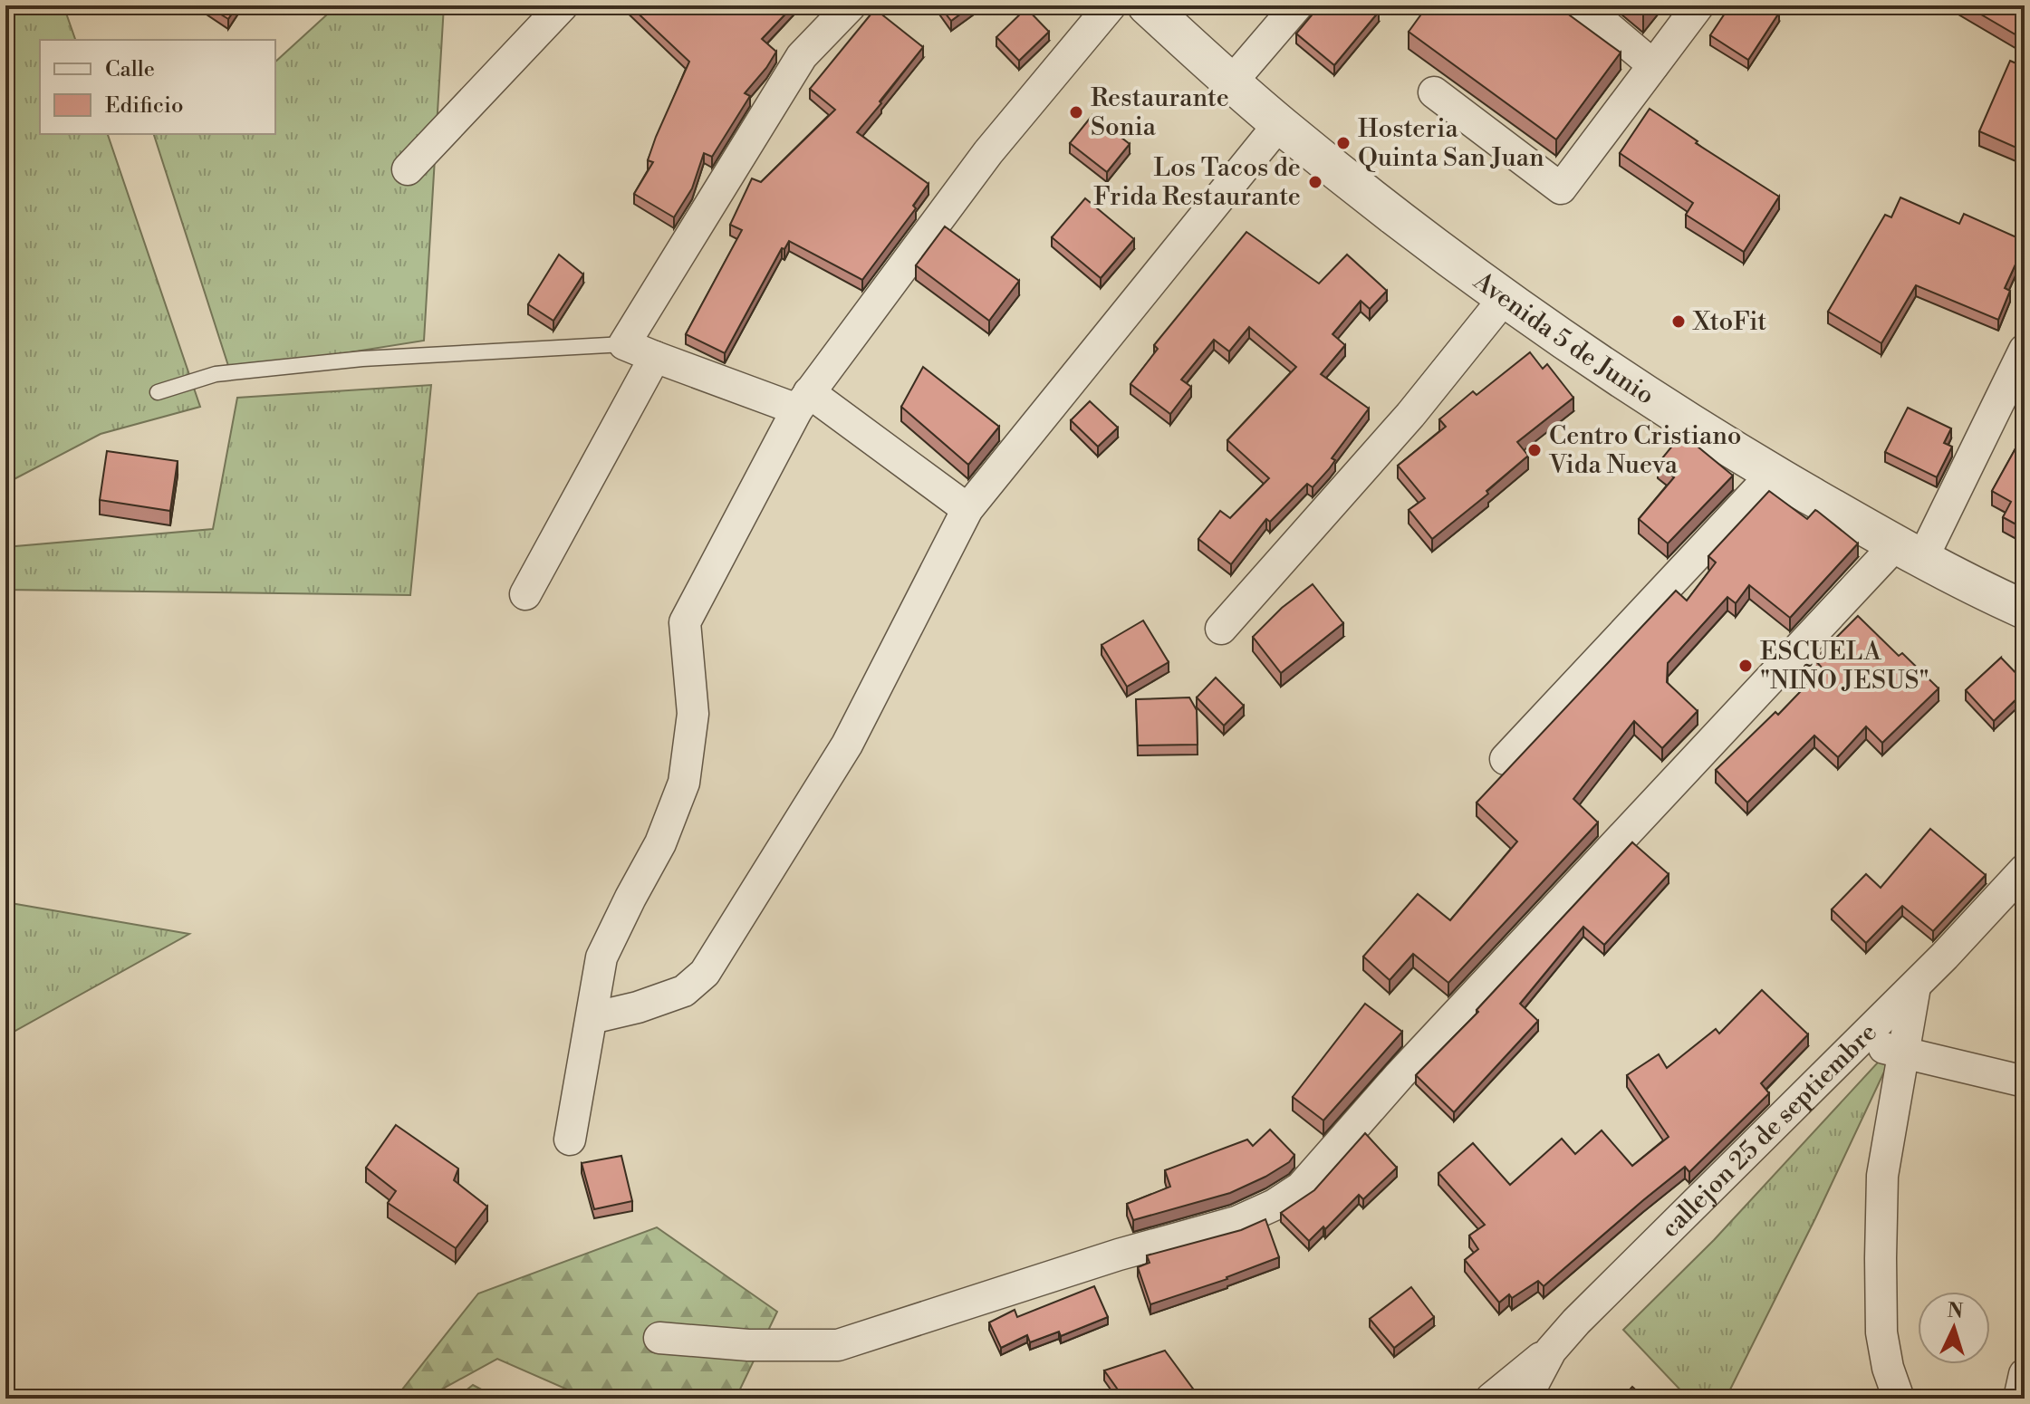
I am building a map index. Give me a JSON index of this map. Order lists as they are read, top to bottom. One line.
{"streets":{"street":["Avenida 5 de Junio","callejon 25 de septiembre"]},"places":["Restaurante Sonia","Hosteria Quinta San Juan","Los Tacos de Frida Restaurante","XtoFit","Centro Cristiano Vida Nueva","ESCUELA \"NIÑO JESUS\""],"legend":["Calle","Edificio"],"north":"top"}
